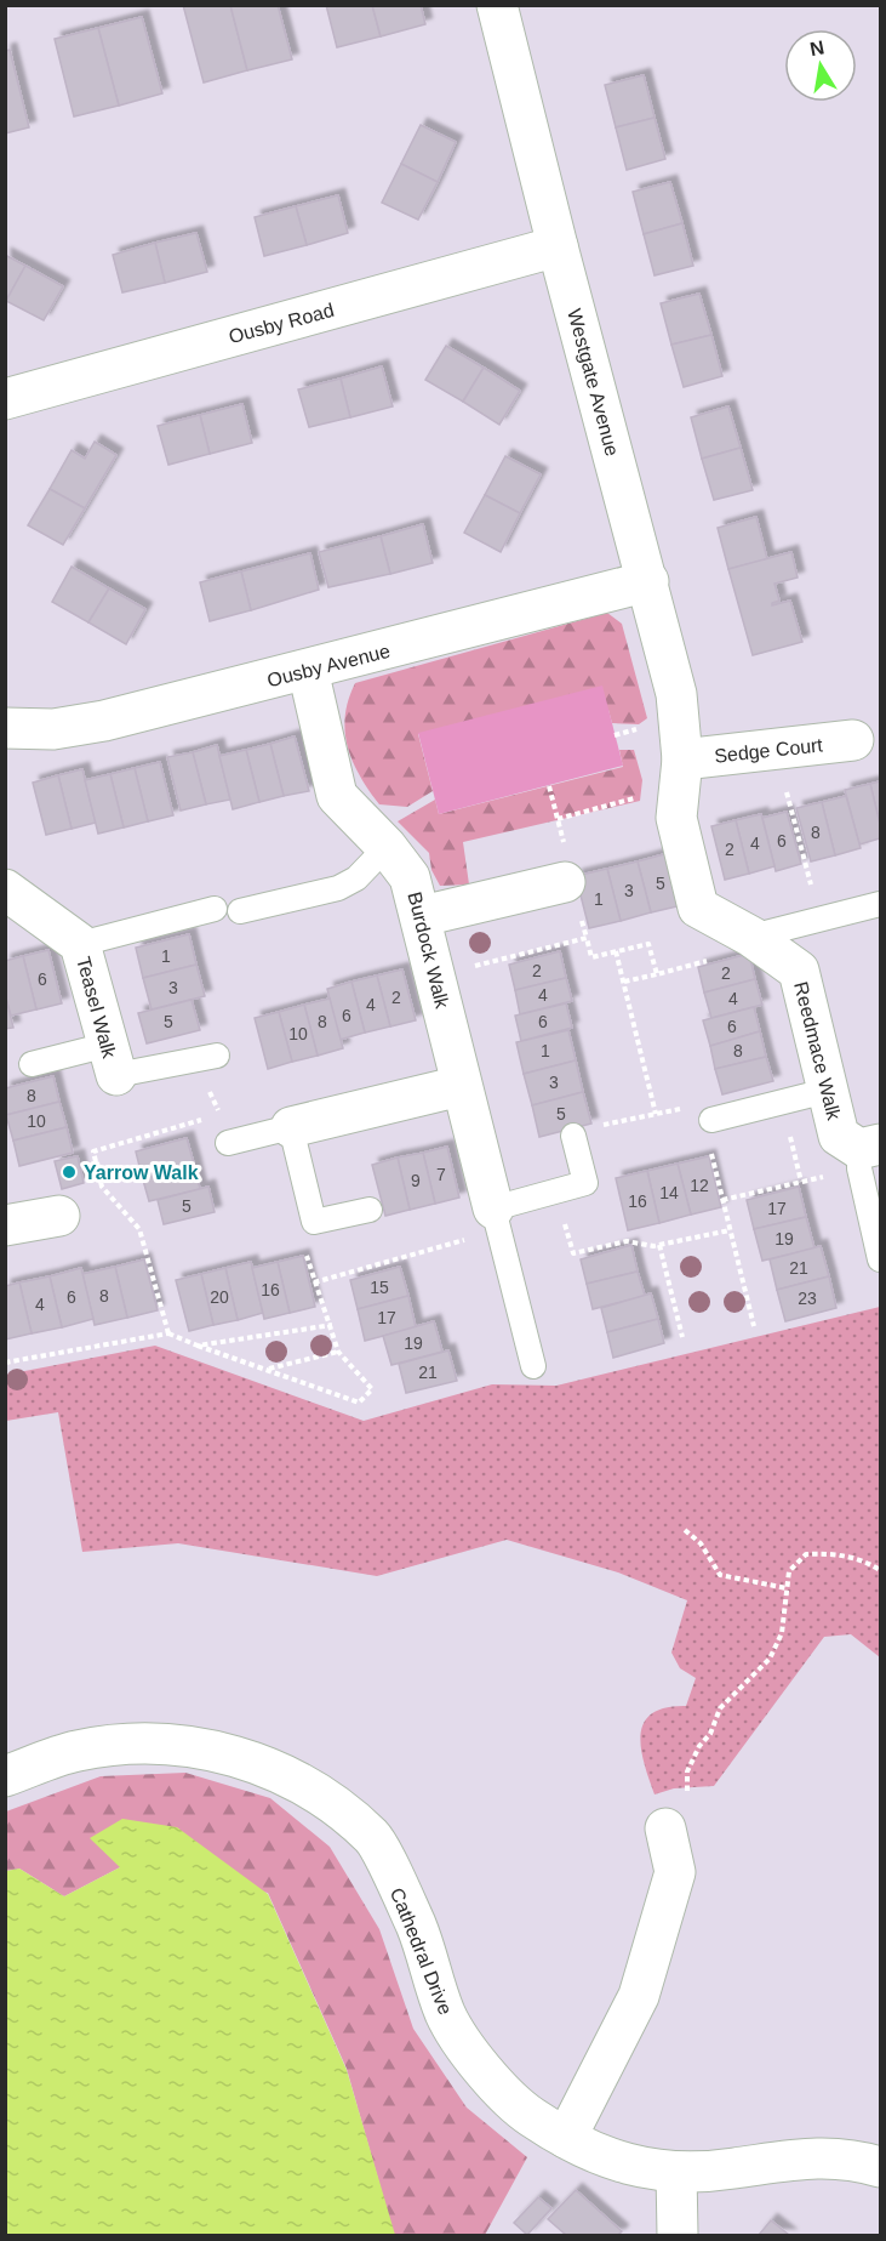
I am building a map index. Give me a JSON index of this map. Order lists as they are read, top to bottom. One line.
{"streets":{"street":["Ousby Road","Westgate Avenue","Ousby Avenue","Sedge Court","Burdock Walk","Teasel Walk","Reedmace Walk","Cathedral Drive"]},"crossings":[["Ousby Road","Westgate Avenue"],["Westgate Avenue","Ousby Avenue"],["Westgate Avenue","Sedge Court"],["Westgate Avenue","Reedmace Walk"],["Ousby Avenue","Burdock Walk"],["Sedge Court","Reedmace Walk"]],"places":["Yarrow Walk"],"house_numbers":["8","6","4","2","5","3","1","1","2","2","6","3","4","2","4","4","6","5","8","6","6","10","1","8","3","8","5","10","7","9","12","14","16","5","17","19","21","15","16","8","6","20","23","4","17","19","21"],"north":"top"}
